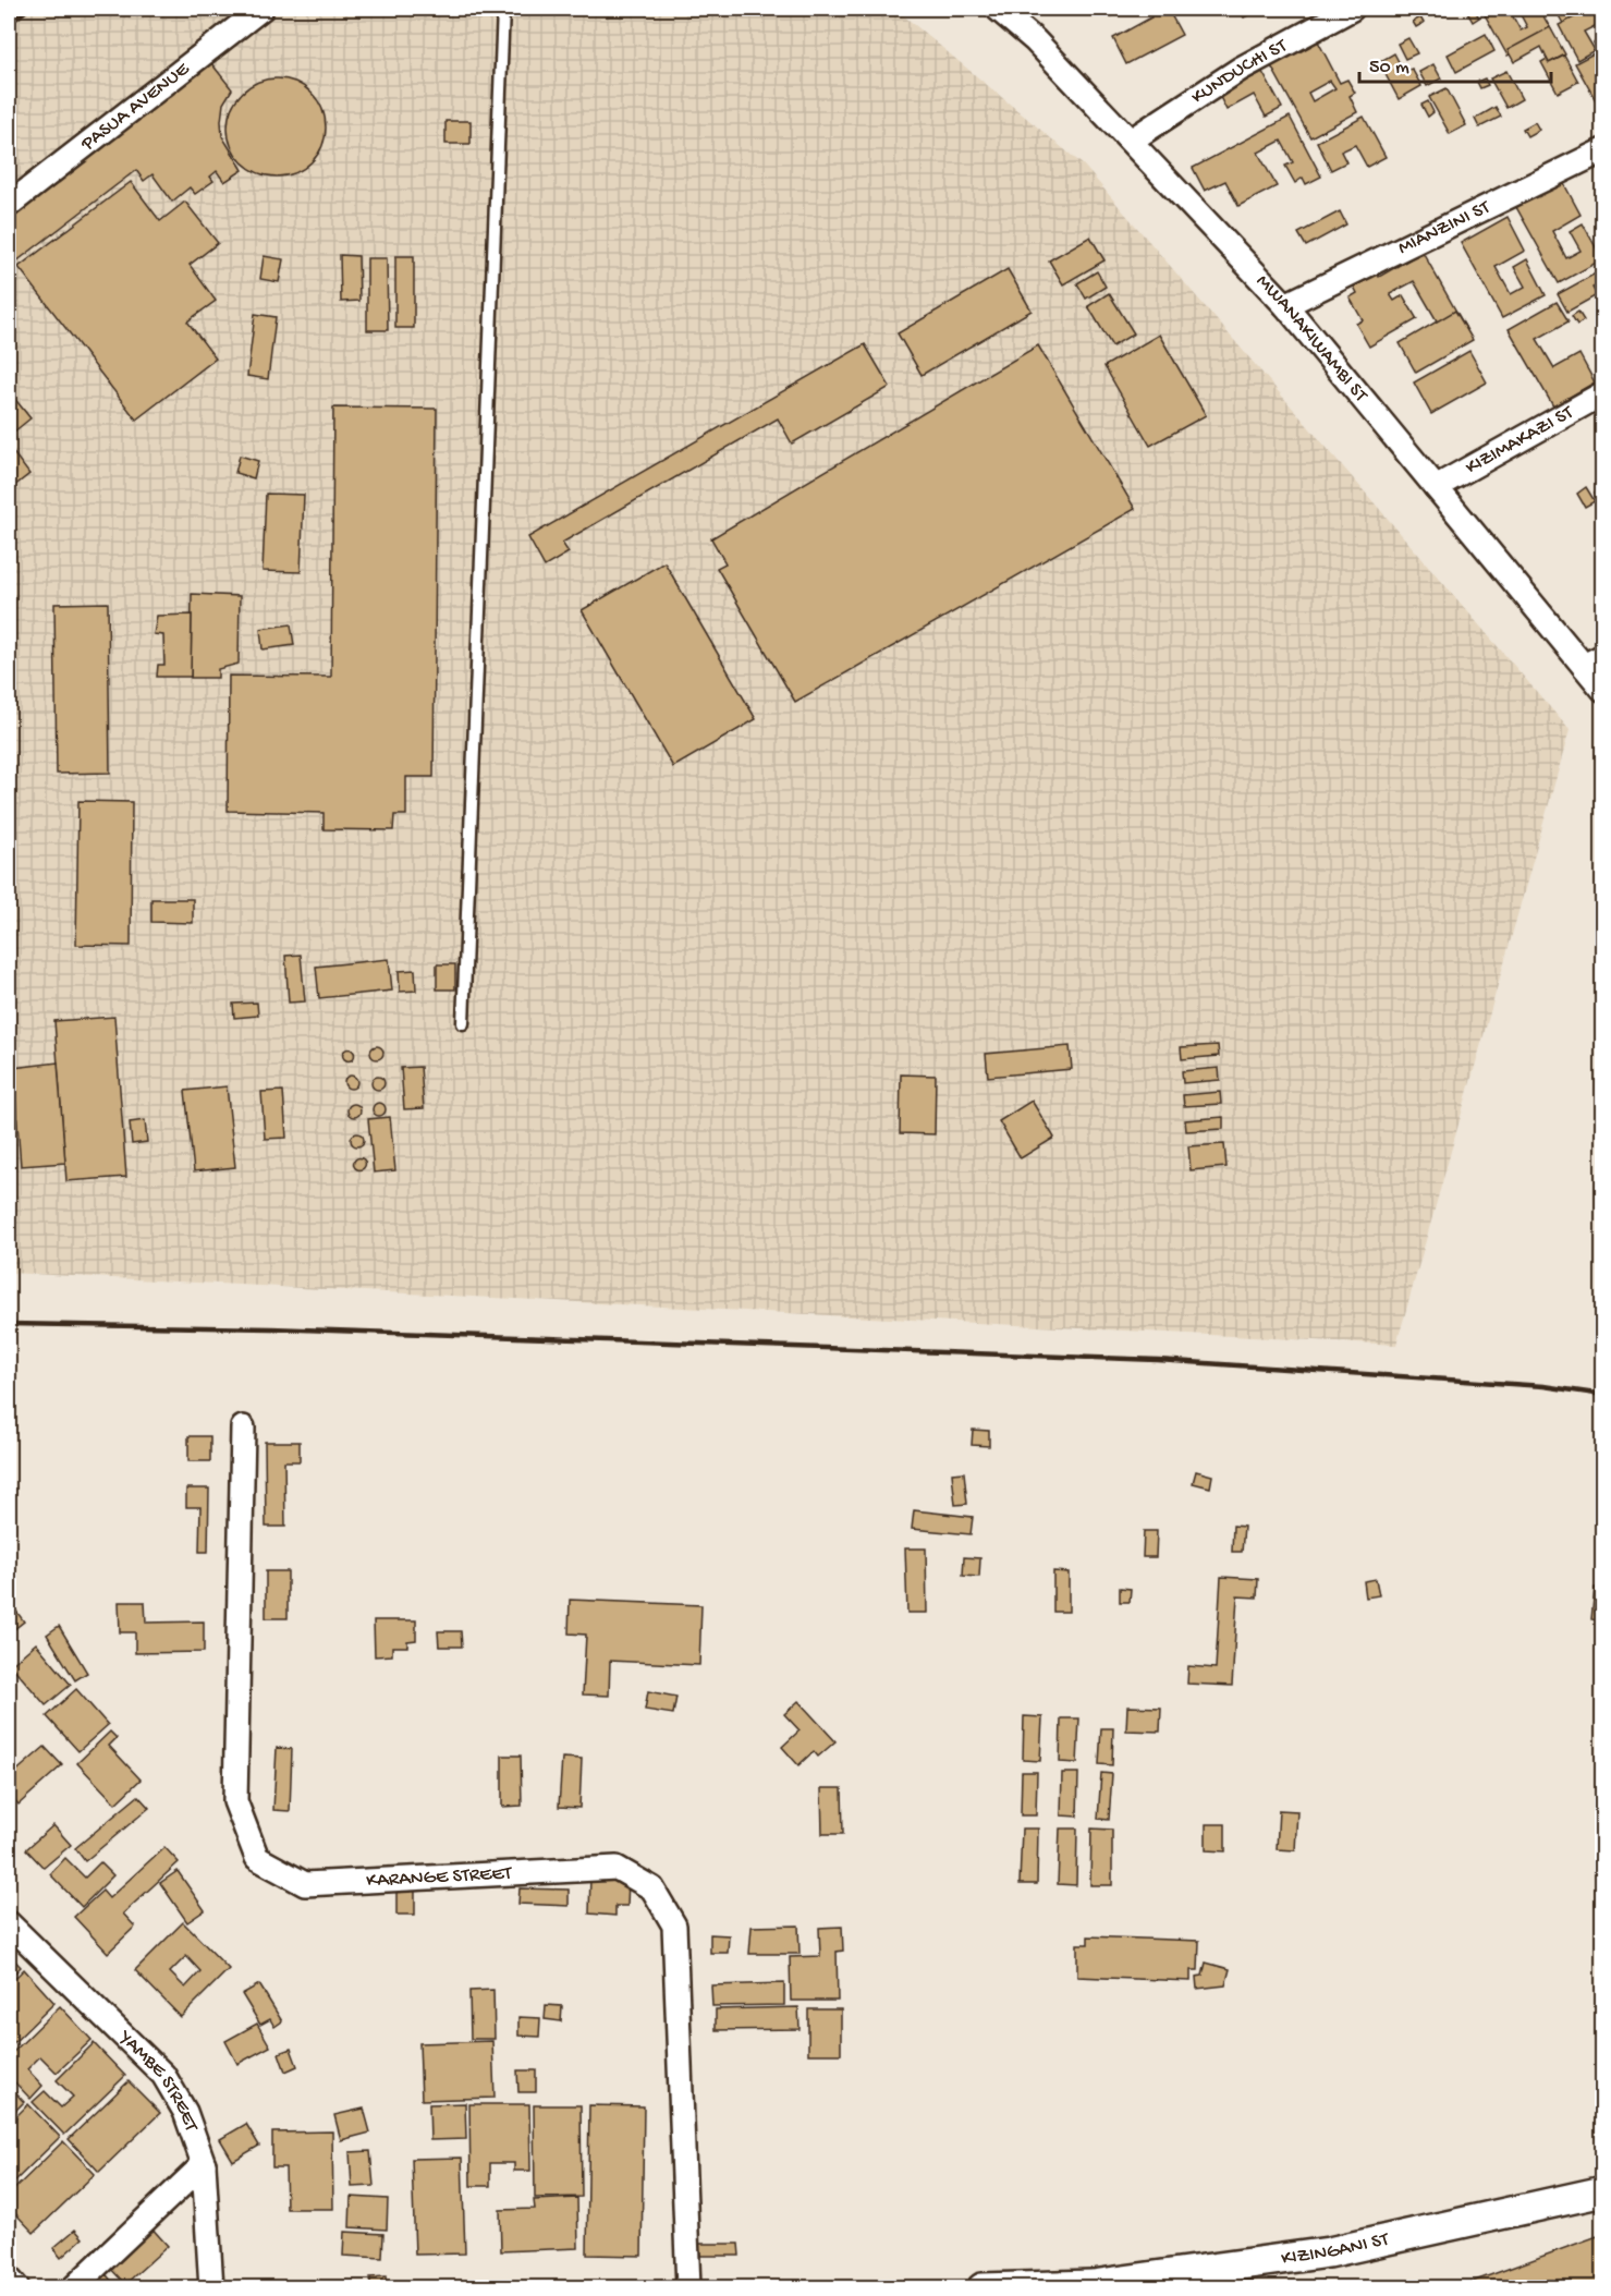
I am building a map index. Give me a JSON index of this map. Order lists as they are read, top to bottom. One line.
{"streets":{"street":["KUNDUCHI ST","PASUA AVENUE","MIANZINI ST","MWANAKIWAMBI ST","KIZIMAKAZI ST","KARANGE STREET","YAMBE STREET","KIZINGANI ST"]},"crossings":[["KUNDUCHI ST","MWANAKIWAMBI ST"],["MIANZINI ST","MWANAKIWAMBI ST"],["MWANAKIWAMBI ST","KIZIMAKAZI ST"]],"scale_bar":"50 m"}
